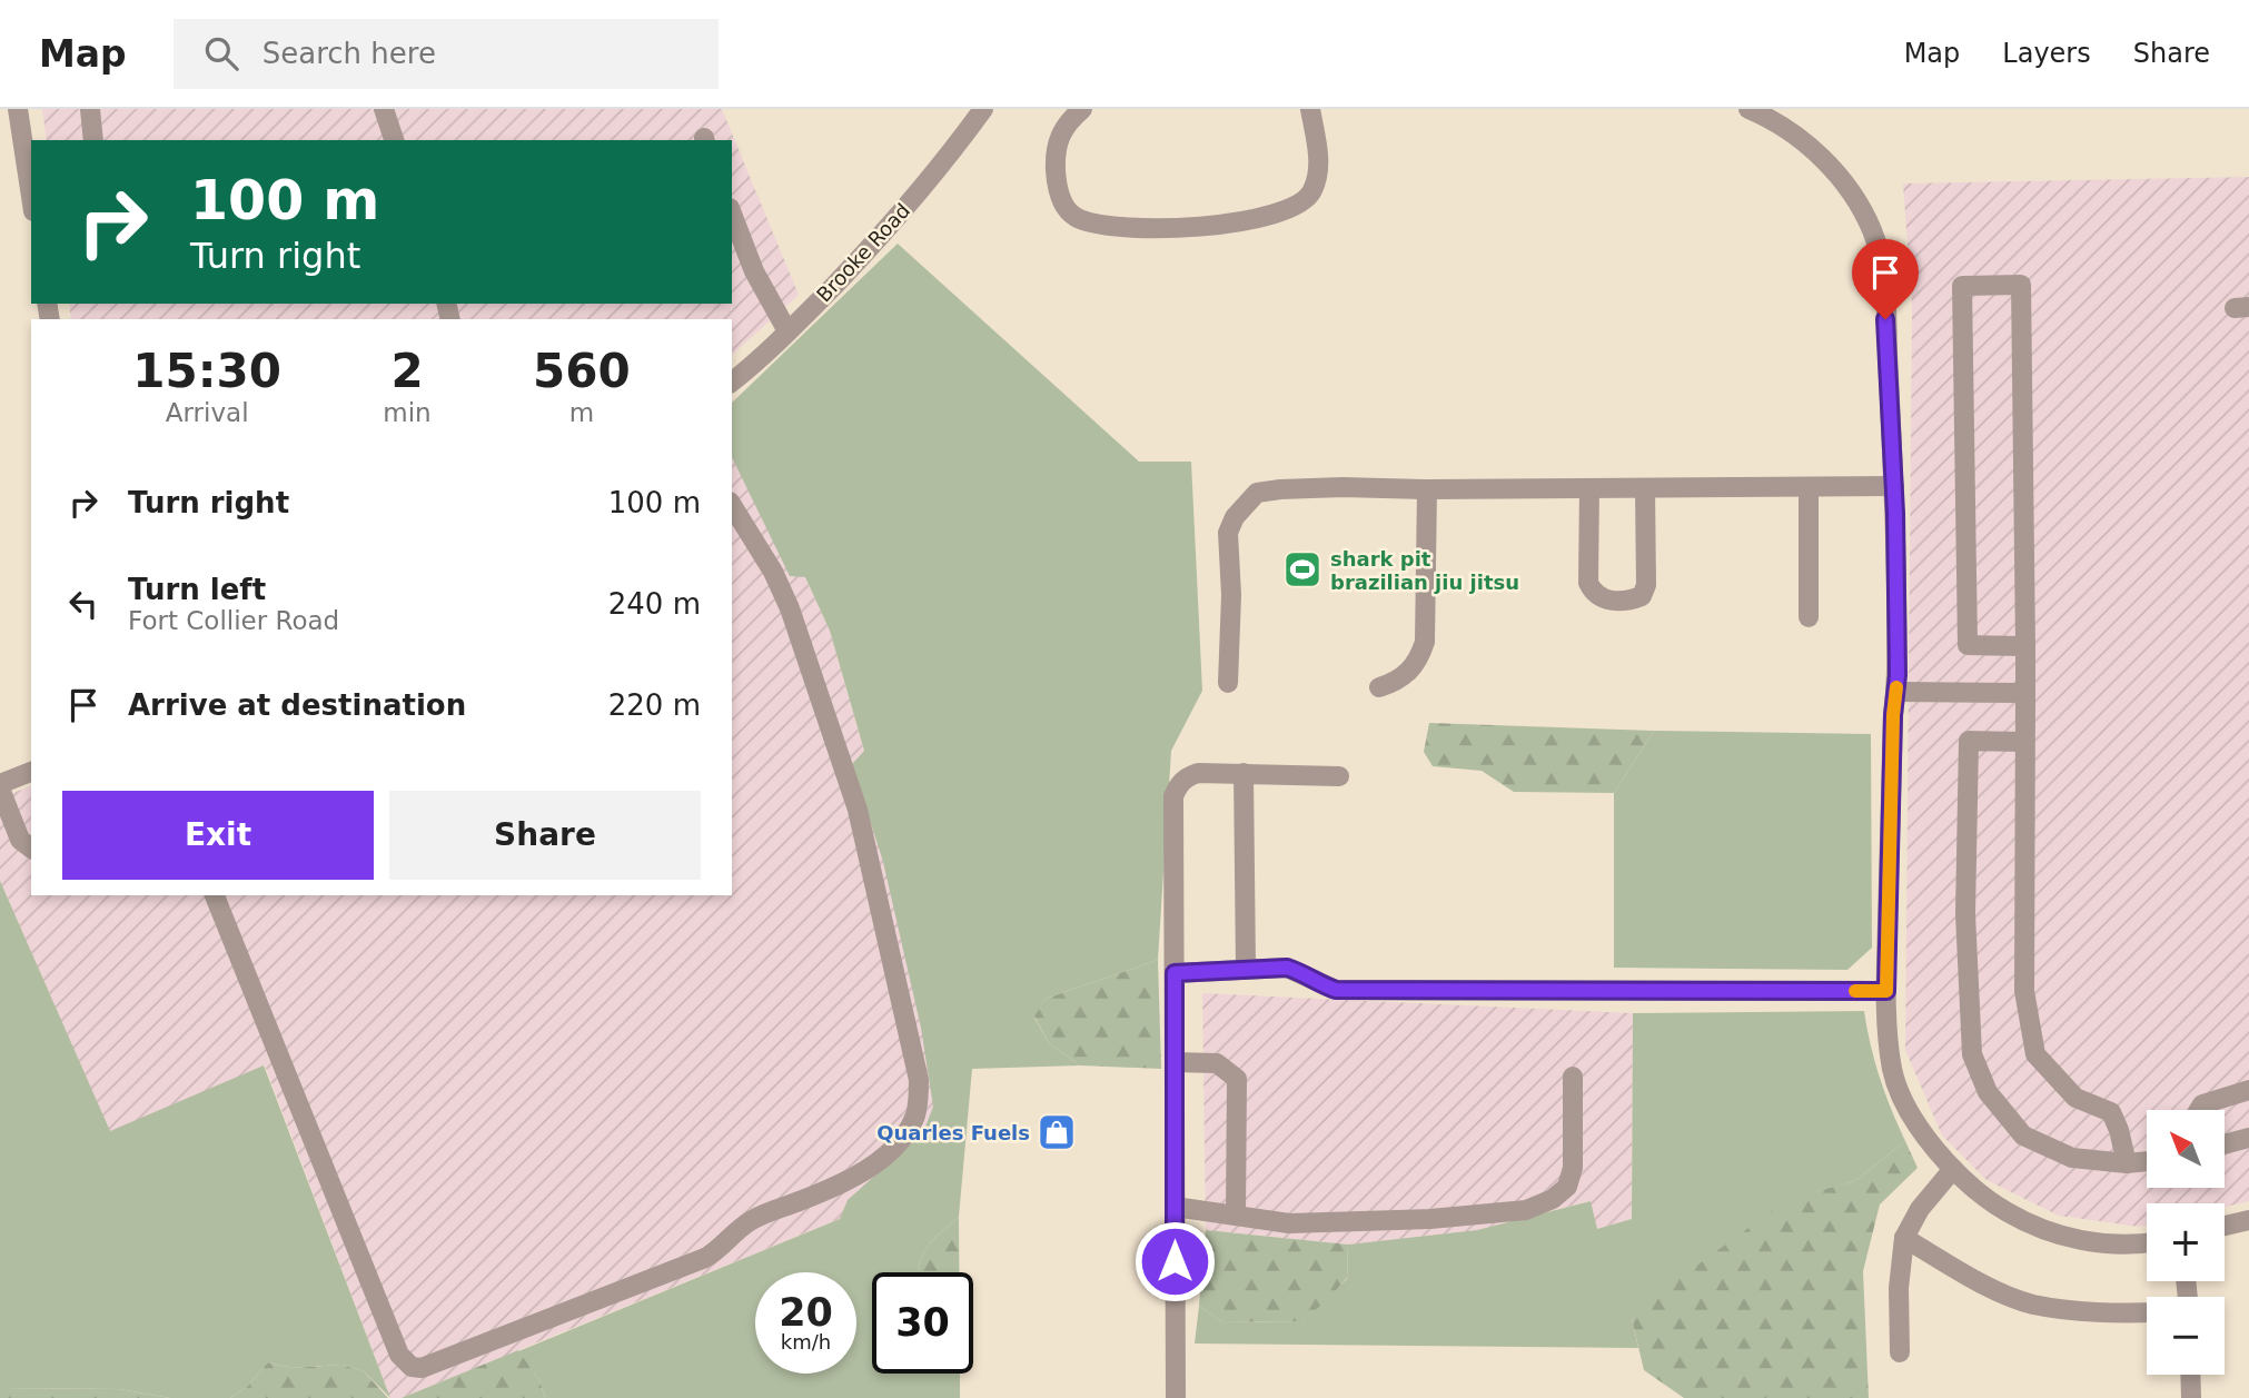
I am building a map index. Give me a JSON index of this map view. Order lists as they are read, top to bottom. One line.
{"streets":{"street":["Brooke Road"]},"places":{"sports":["shark pit brazilian jiu jitsu"],"shop":["Quarles Fuels"]},"north":"top left","page":{"header":"Map","search":"Search here","nav":["Map","Layers","Share"],"turn":["100 m","Turn right"],"eta":["15:30","Arrival","2","min","560","m"],"list":[{"name":"Turn right","value":"100 m"},{"name":"Turn left","note":"Fort Collier Road","value":"240 m"},{"name":"Arrive at destination","value":"220 m"}],"buttons":["Exit","Share"],"map_buttons":["+","−"],"speed":"20 km/h","limit":"30"}}
